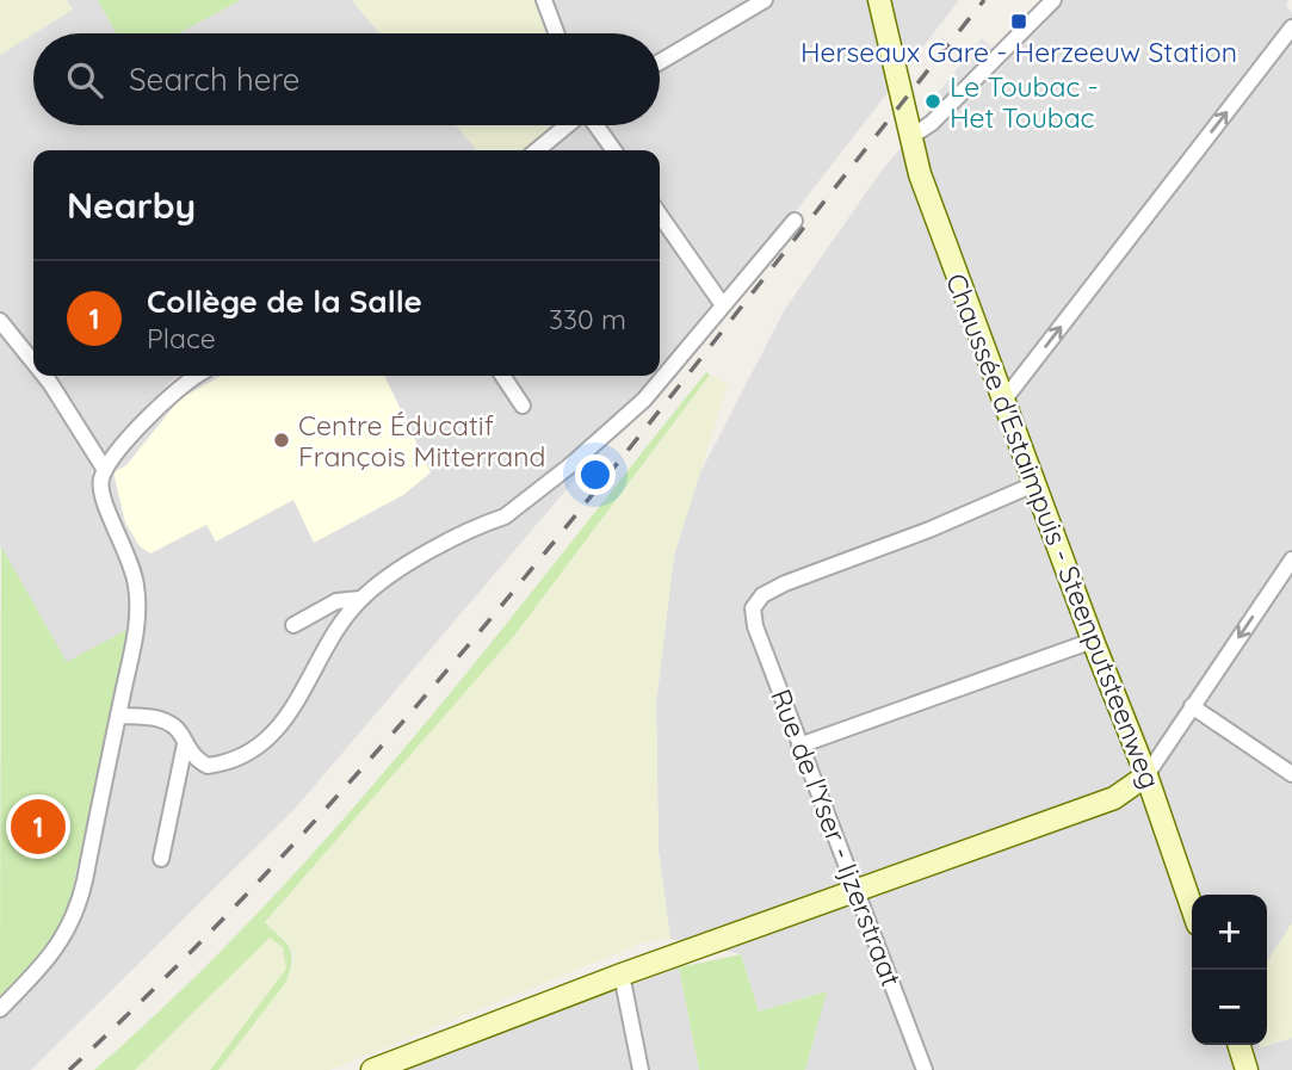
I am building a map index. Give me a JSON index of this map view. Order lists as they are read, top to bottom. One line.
{"streets":{"main road":["Chaussée d'Estaimpuis - Steenputsteenweg"],"street":["Rue de l'Yser - Ijzerstraat"]},"crossings":[["Chaussée d'Estaimpuis - Steenputsteenweg","Rue de l'Yser - Ijzerstraat"]],"places":{"transit":["Herseaux Gare - Herzeeuw Station"],"other":["Le Toubac - Het Toubac","Centre Éducatif François Mitterrand"]},"page":{"search":"Search here","heading":"Nearby","list":[{"mark":"1","name":"Collège de la Salle","note":"Place","value":"330 m"}],"pins":"1","map_buttons":["+","−"]}}
